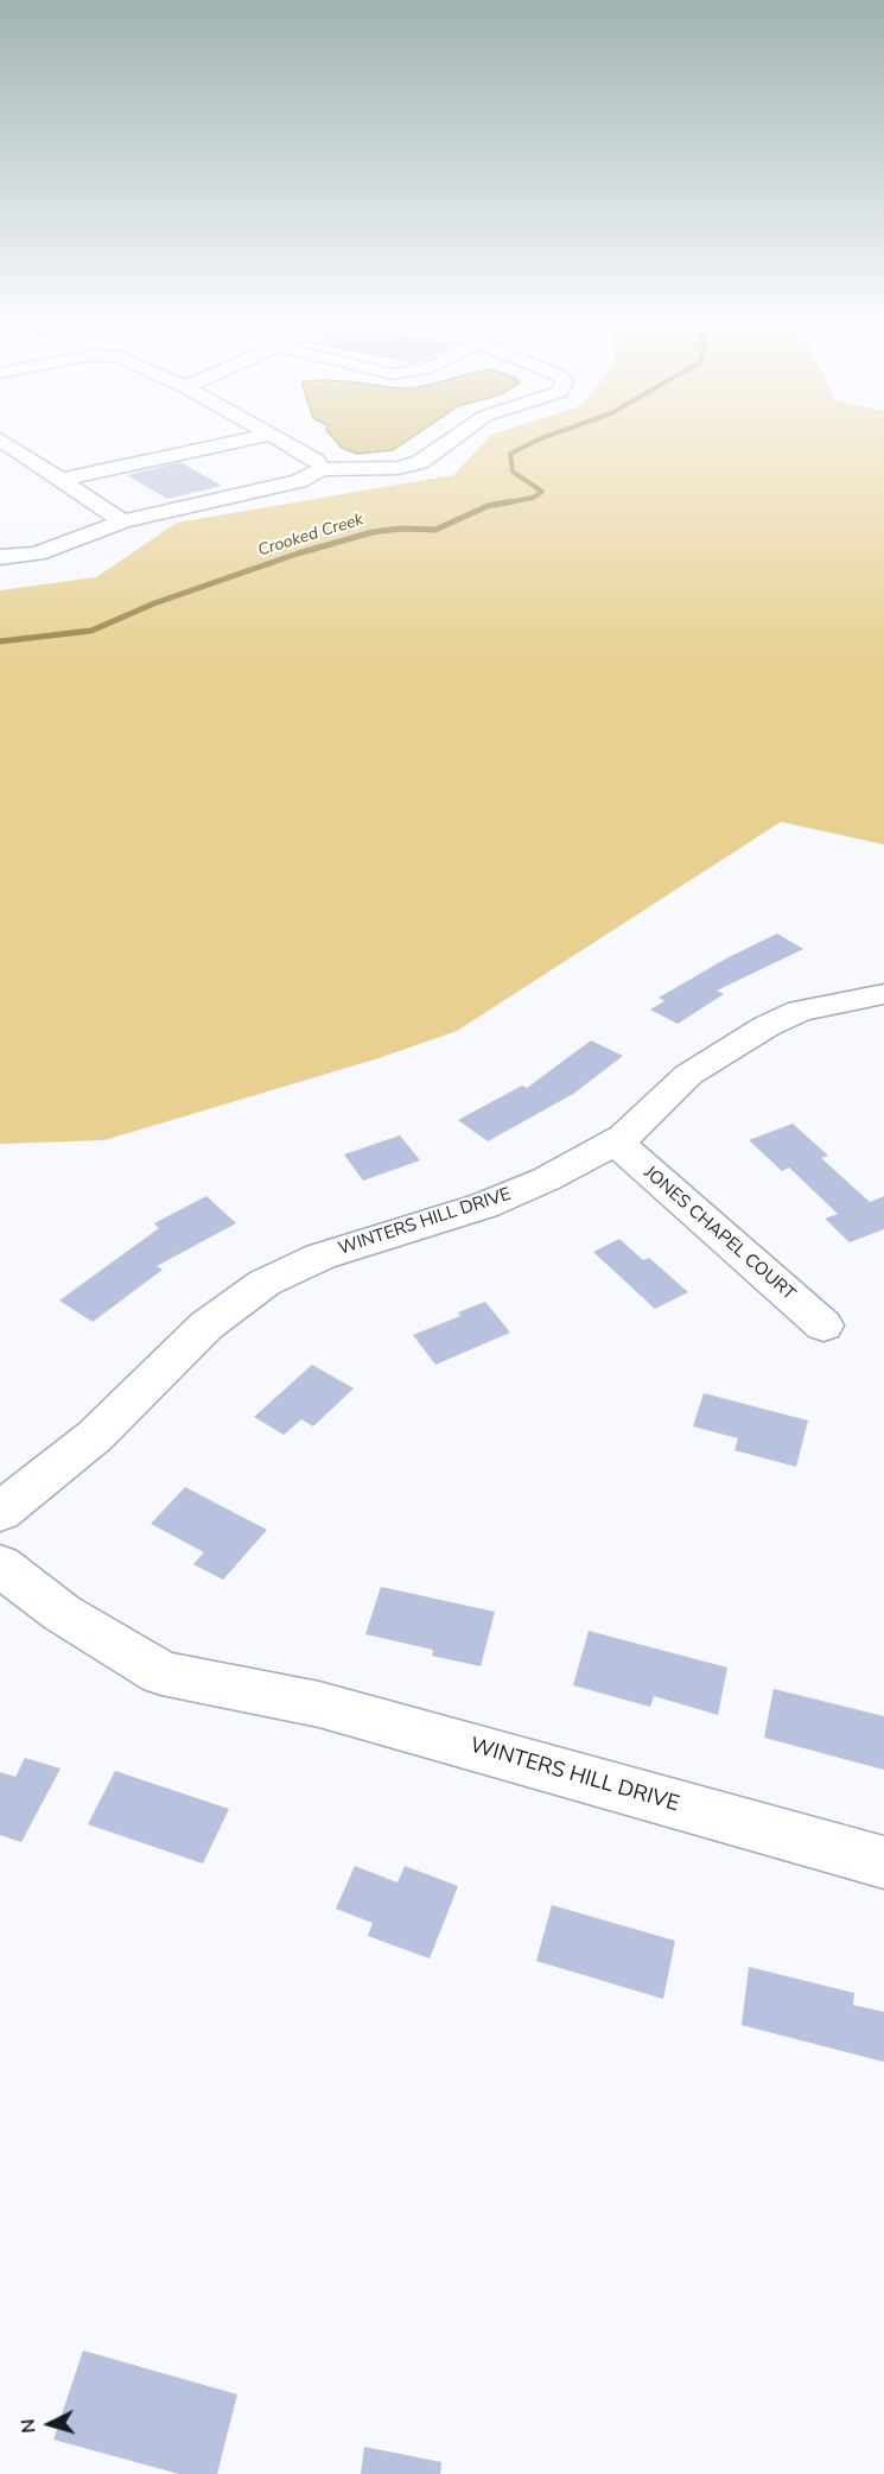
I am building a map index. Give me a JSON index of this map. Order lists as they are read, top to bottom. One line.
{"streets":{"street":["WINTERS HILL DRIVE","JONES CHAPEL COURT"]},"crossings":[["WINTERS HILL DRIVE","JONES CHAPEL COURT"]],"water":["Crooked Creek"],"north":"left"}
